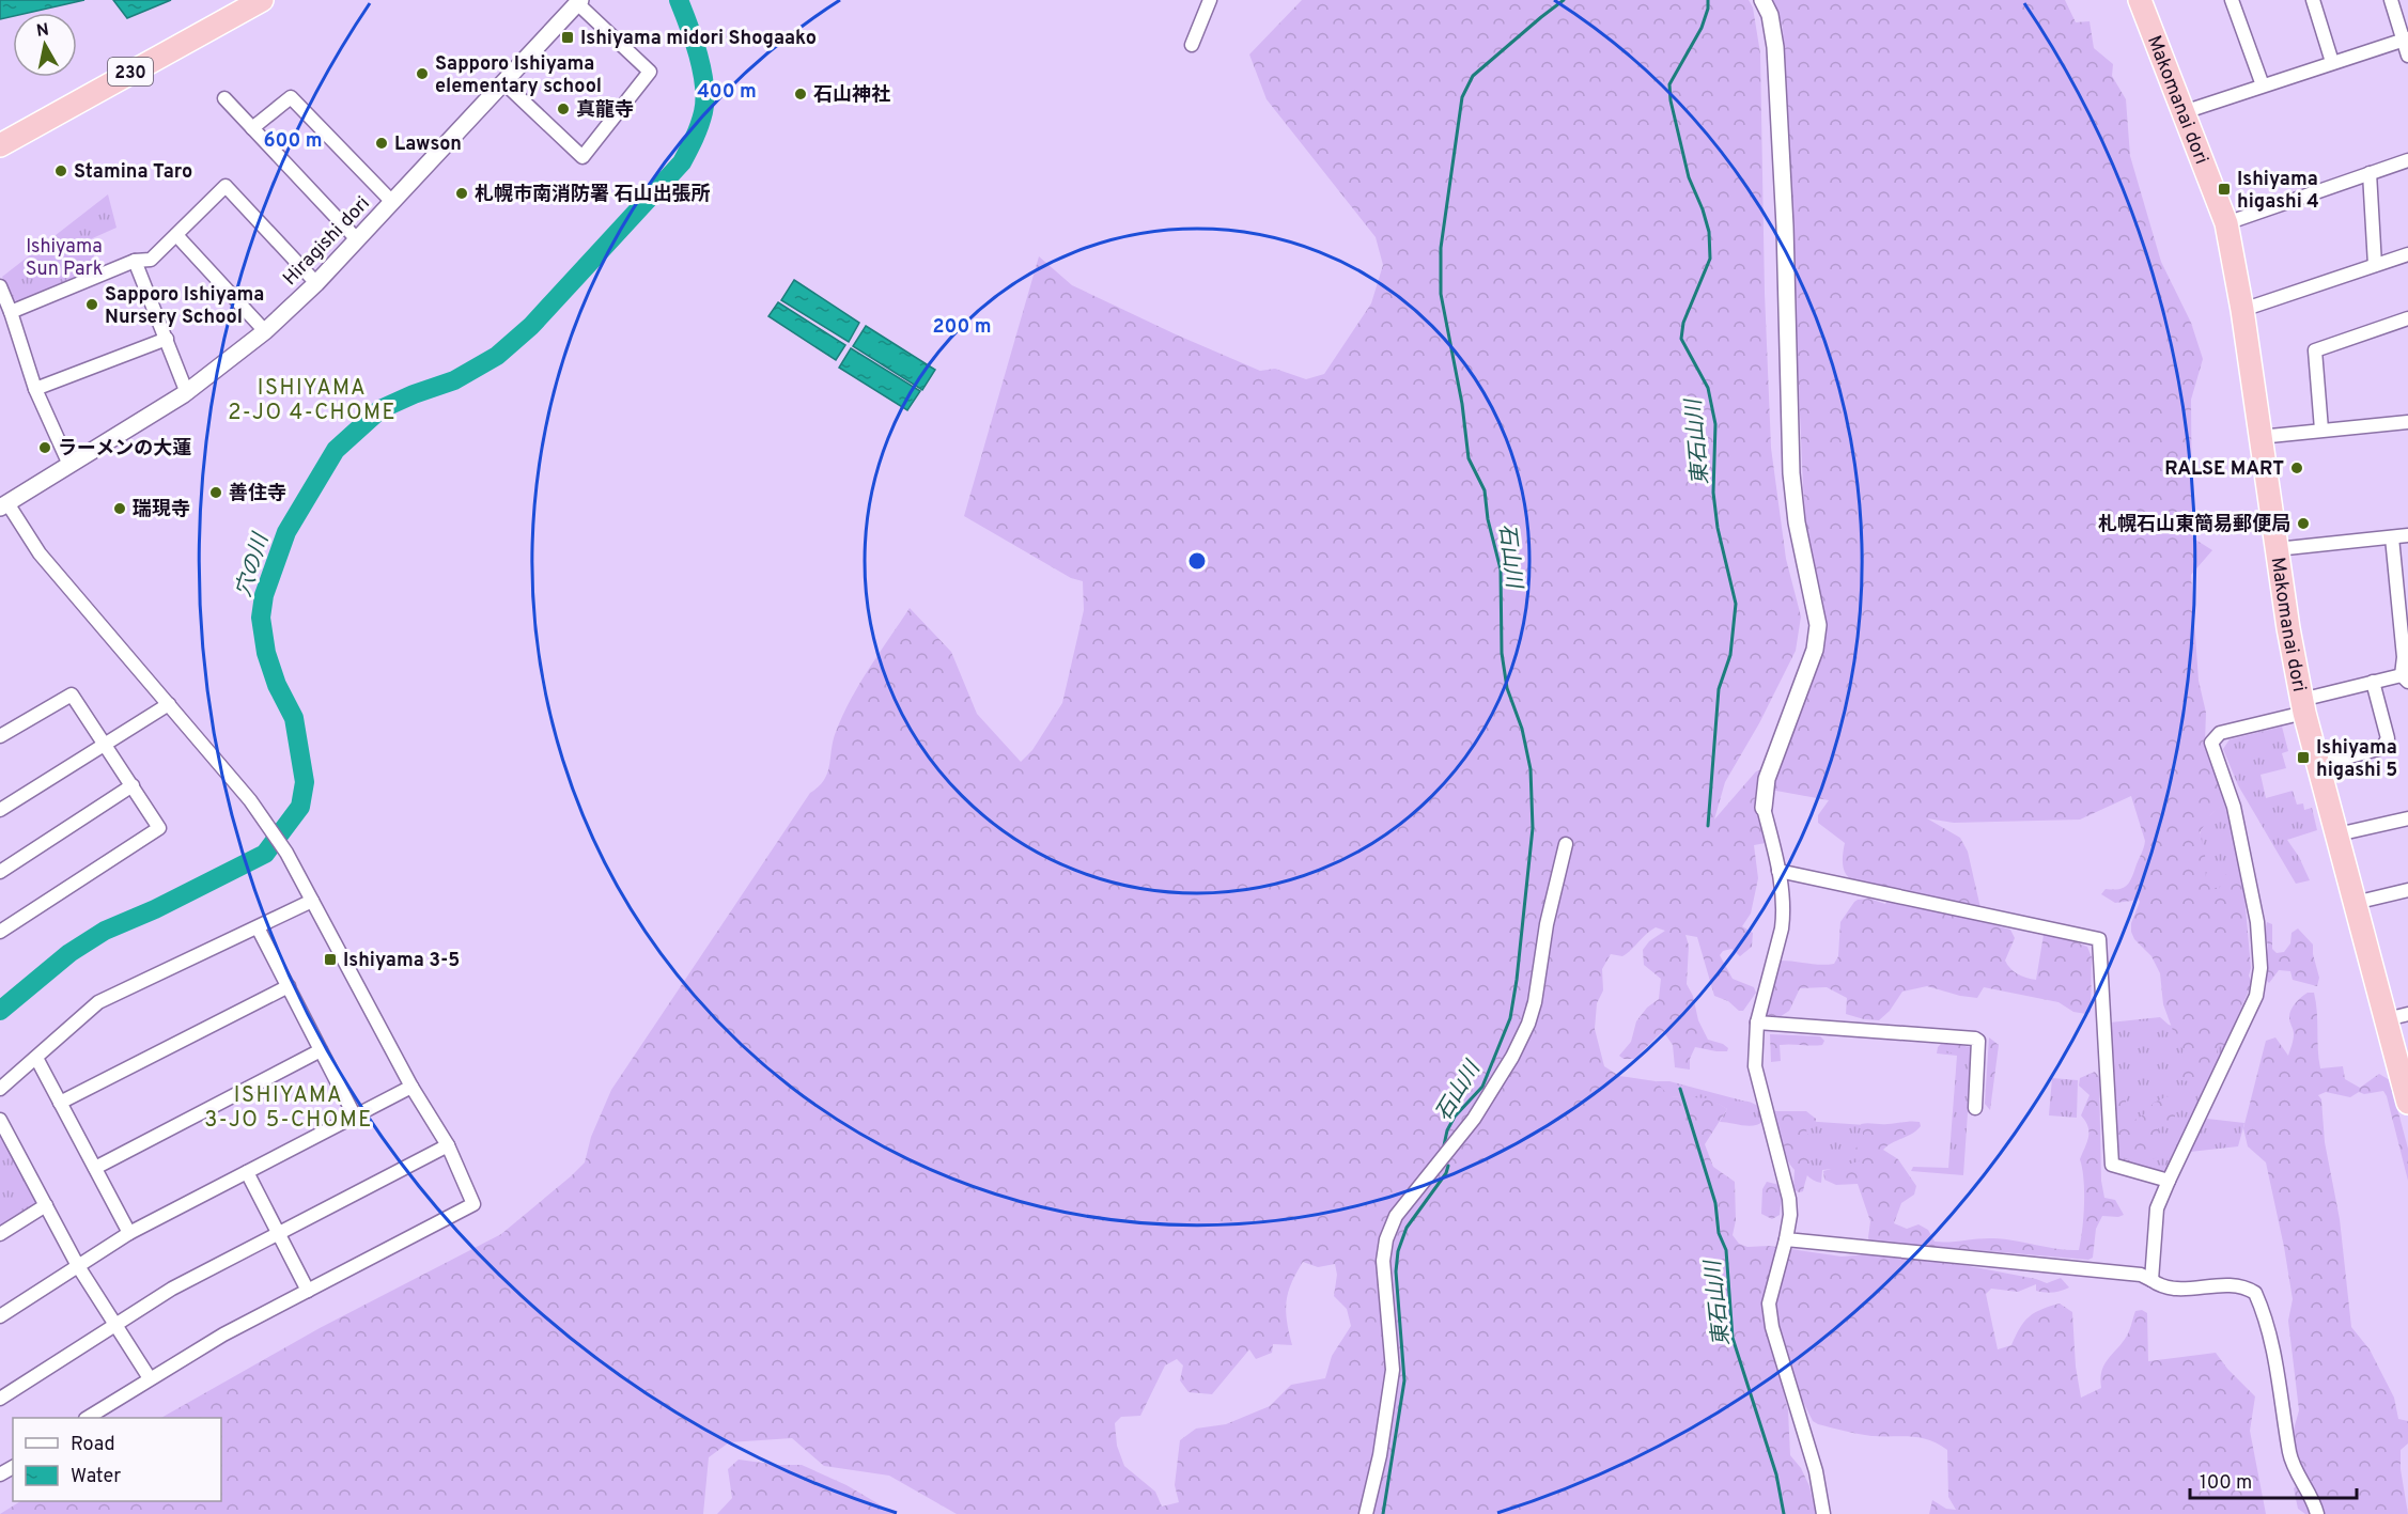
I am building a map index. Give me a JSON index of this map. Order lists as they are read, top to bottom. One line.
{"streets":{"highway":["230","Makomanai dori"],"street":["Hiragishi dori"]},"districts":["ISHIYAMA 2-JO 4-CHOME","ISHIYAMA 3-JO 5-CHOME"],"water":["東石山川","石山川","穴の川"],"parks":["Ishiyama Sun Park"],"places":{"transit":["Ishiyama midori Shogaako","Ishiyama higashi 4","Ishiyama higashi 5","Ishiyama 3-5"],"other":["Sapporo Ishiyama elementary school","石山神社","真龍寺","Lawson","Stamina Taro","札幌市南消防署 石山出張所","Sapporo Ishiyama Nursery School","ラーメンの大蓮","RALSE MART","善住寺","瑞現寺","札幌石山東簡易郵便局"]},"legend":["Road","Water"],"scale_bar":"100 m","north":"top","rings":["400 m","600 m","200 m"]}
